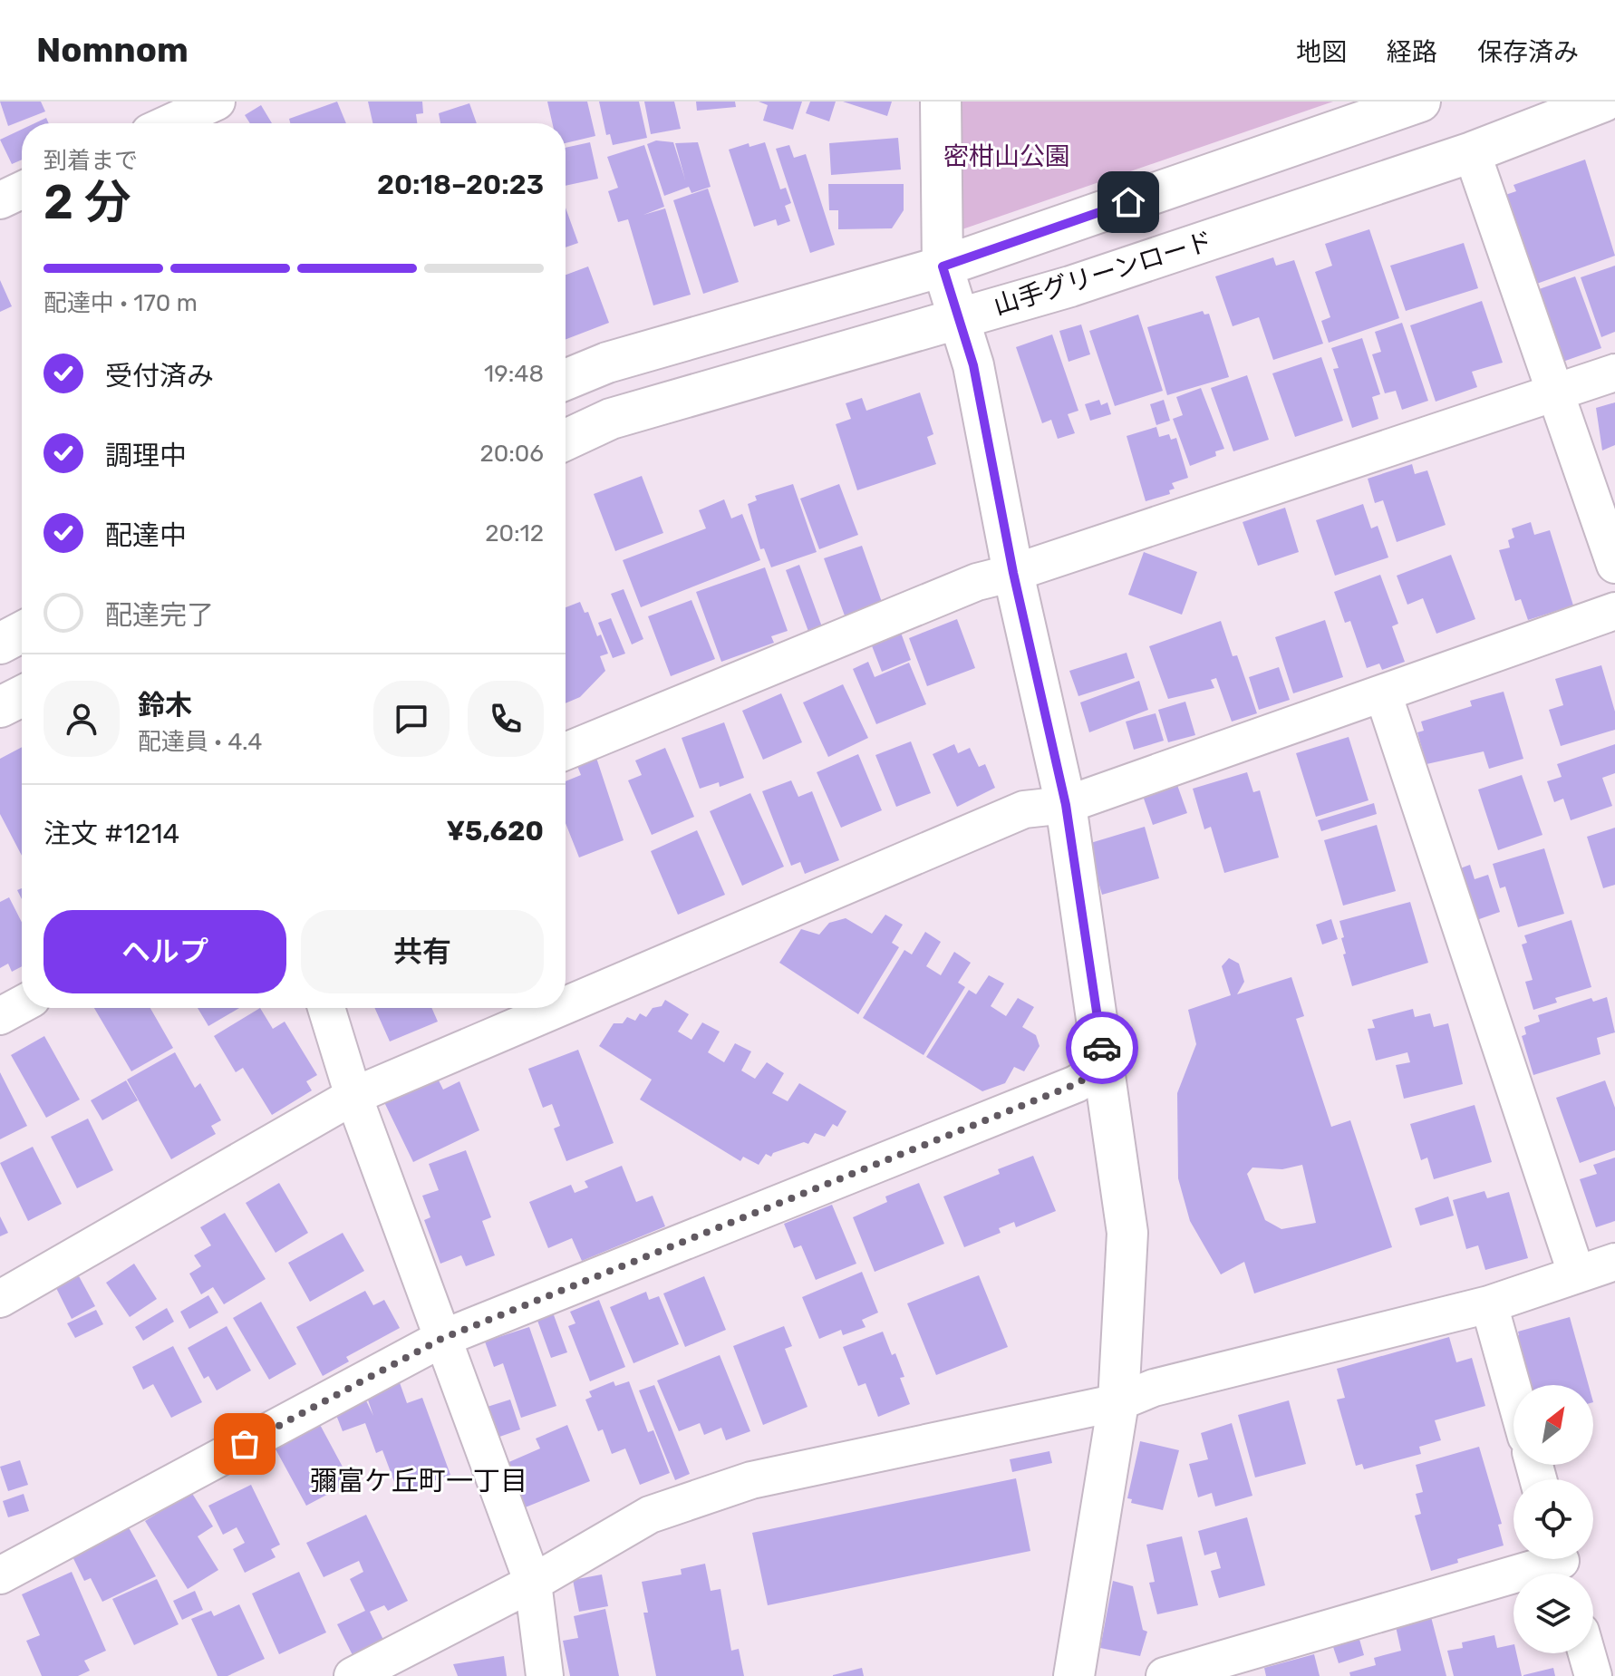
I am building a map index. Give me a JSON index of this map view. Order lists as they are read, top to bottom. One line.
{"streets":{"street":["山手グリーンロード"]},"districts":["彌富ケ丘町一丁目"],"parks":["密柑山公園"],"north":"top right","page":{"header":"Nomnom","nav":["地図","経路","保存済み"],"heading":["2 分","到着まで","20:18–20:23"],"panel":["鈴木","配達員 · 4.4","注文 #1214","¥5,620"],"bar":"配達中 · 170 m","list":[["受付済み","19:48"],["調理中","20:06"],["配達中","20:12"],"配達完了"],"buttons":["ヘルプ","共有"]}}
